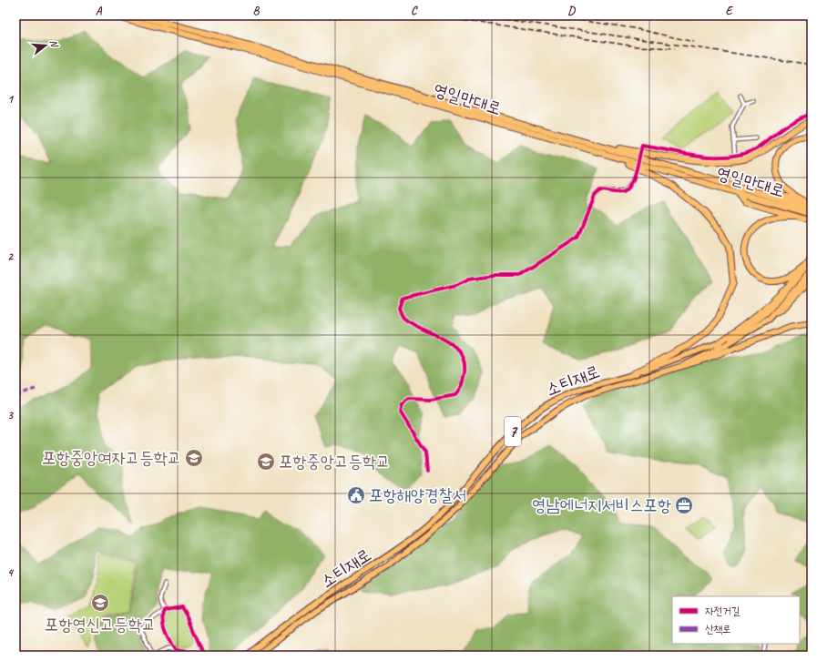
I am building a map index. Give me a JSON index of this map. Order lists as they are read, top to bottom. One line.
{"streets":{"highway":["영일만대로"],"main road":["소티재로","7"]},"places":{"school or university":["포항중앙여자고등학교","포항중앙고등학교","포항영신고등학교"],"public building":["포항해양경찰서"],"office":["영남에너지서비스포항"]},"legend":["자전거길","산책로"],"north":"right","grid":{"columns":["A","B","C","D","E"],"rows":["1","2","3","4"]}}
